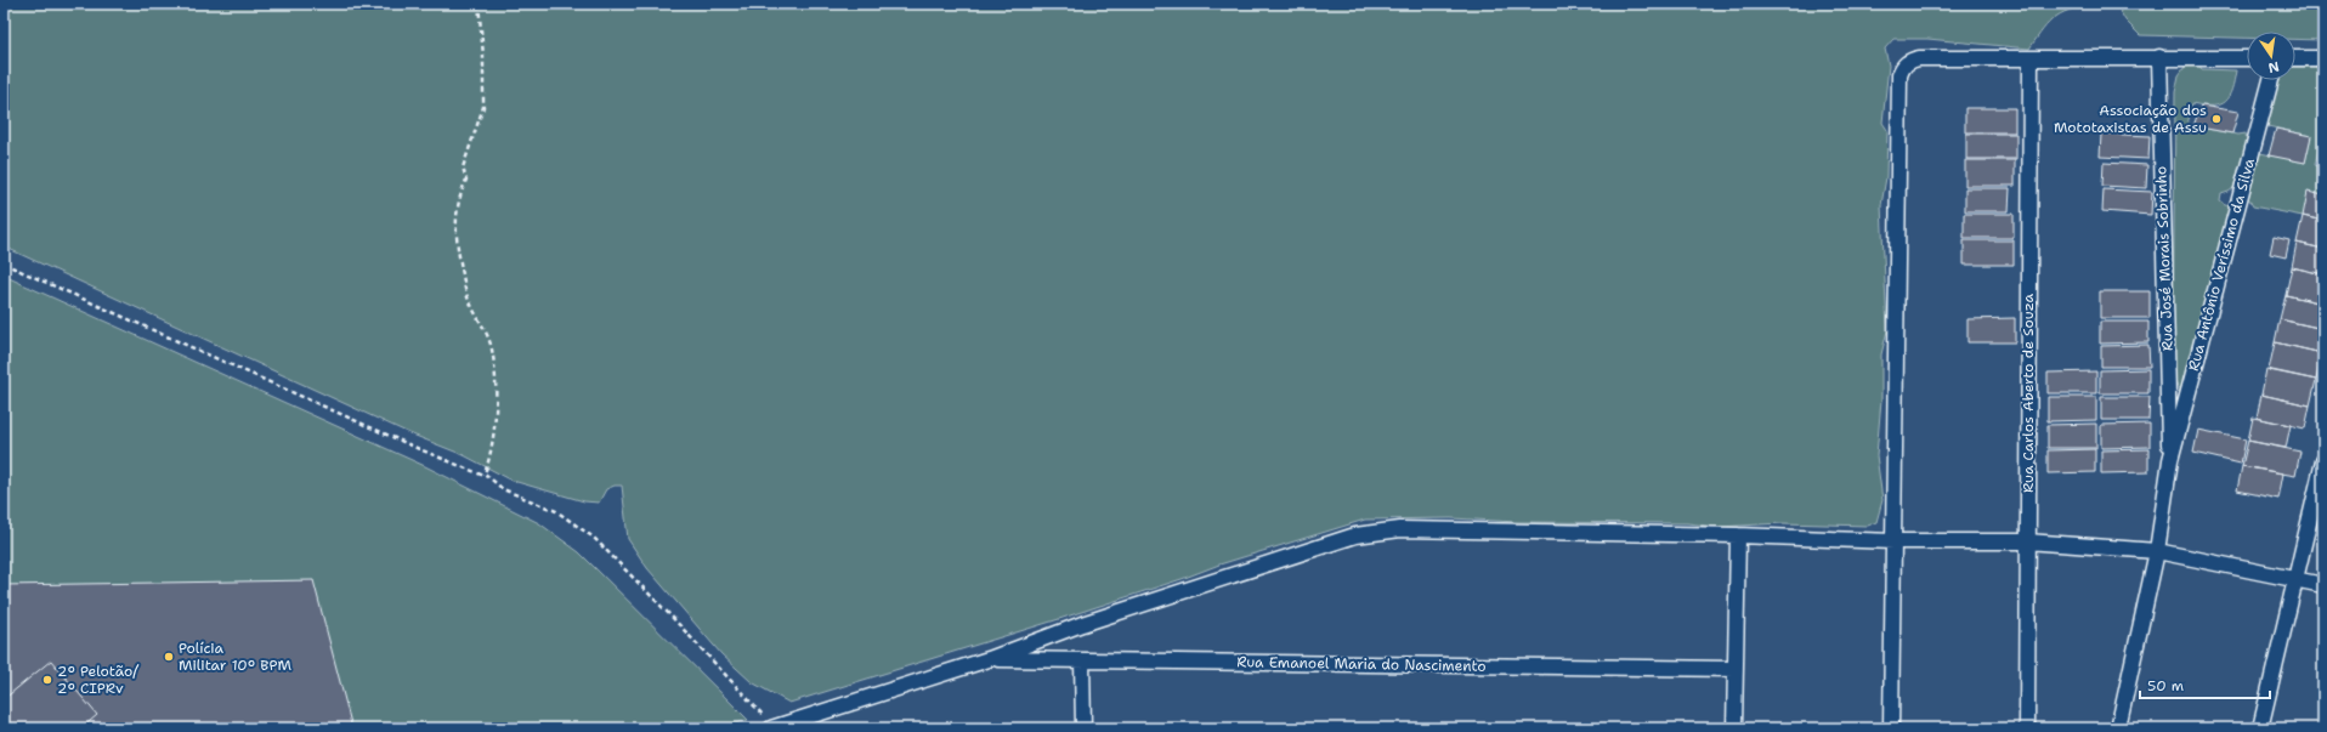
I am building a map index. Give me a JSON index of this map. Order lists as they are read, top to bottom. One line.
{"streets":{"street":["Rua José Morais Sobrinho","Rua Antônio Veríssimo da Silva","Rua Carlos Aberto de Souza","Rua Emanoel Maria do Nascimento"]},"crossings":[["Rua José Morais Sobrinho","Rua Antônio Veríssimo da Silva"]],"places":["Associação dos Mototaxistas de Assu","Polícia Militar 10º BPM","2º Pelotão/ 2º CIPRv"],"scale_bar":"50 m","north":"bottom"}
